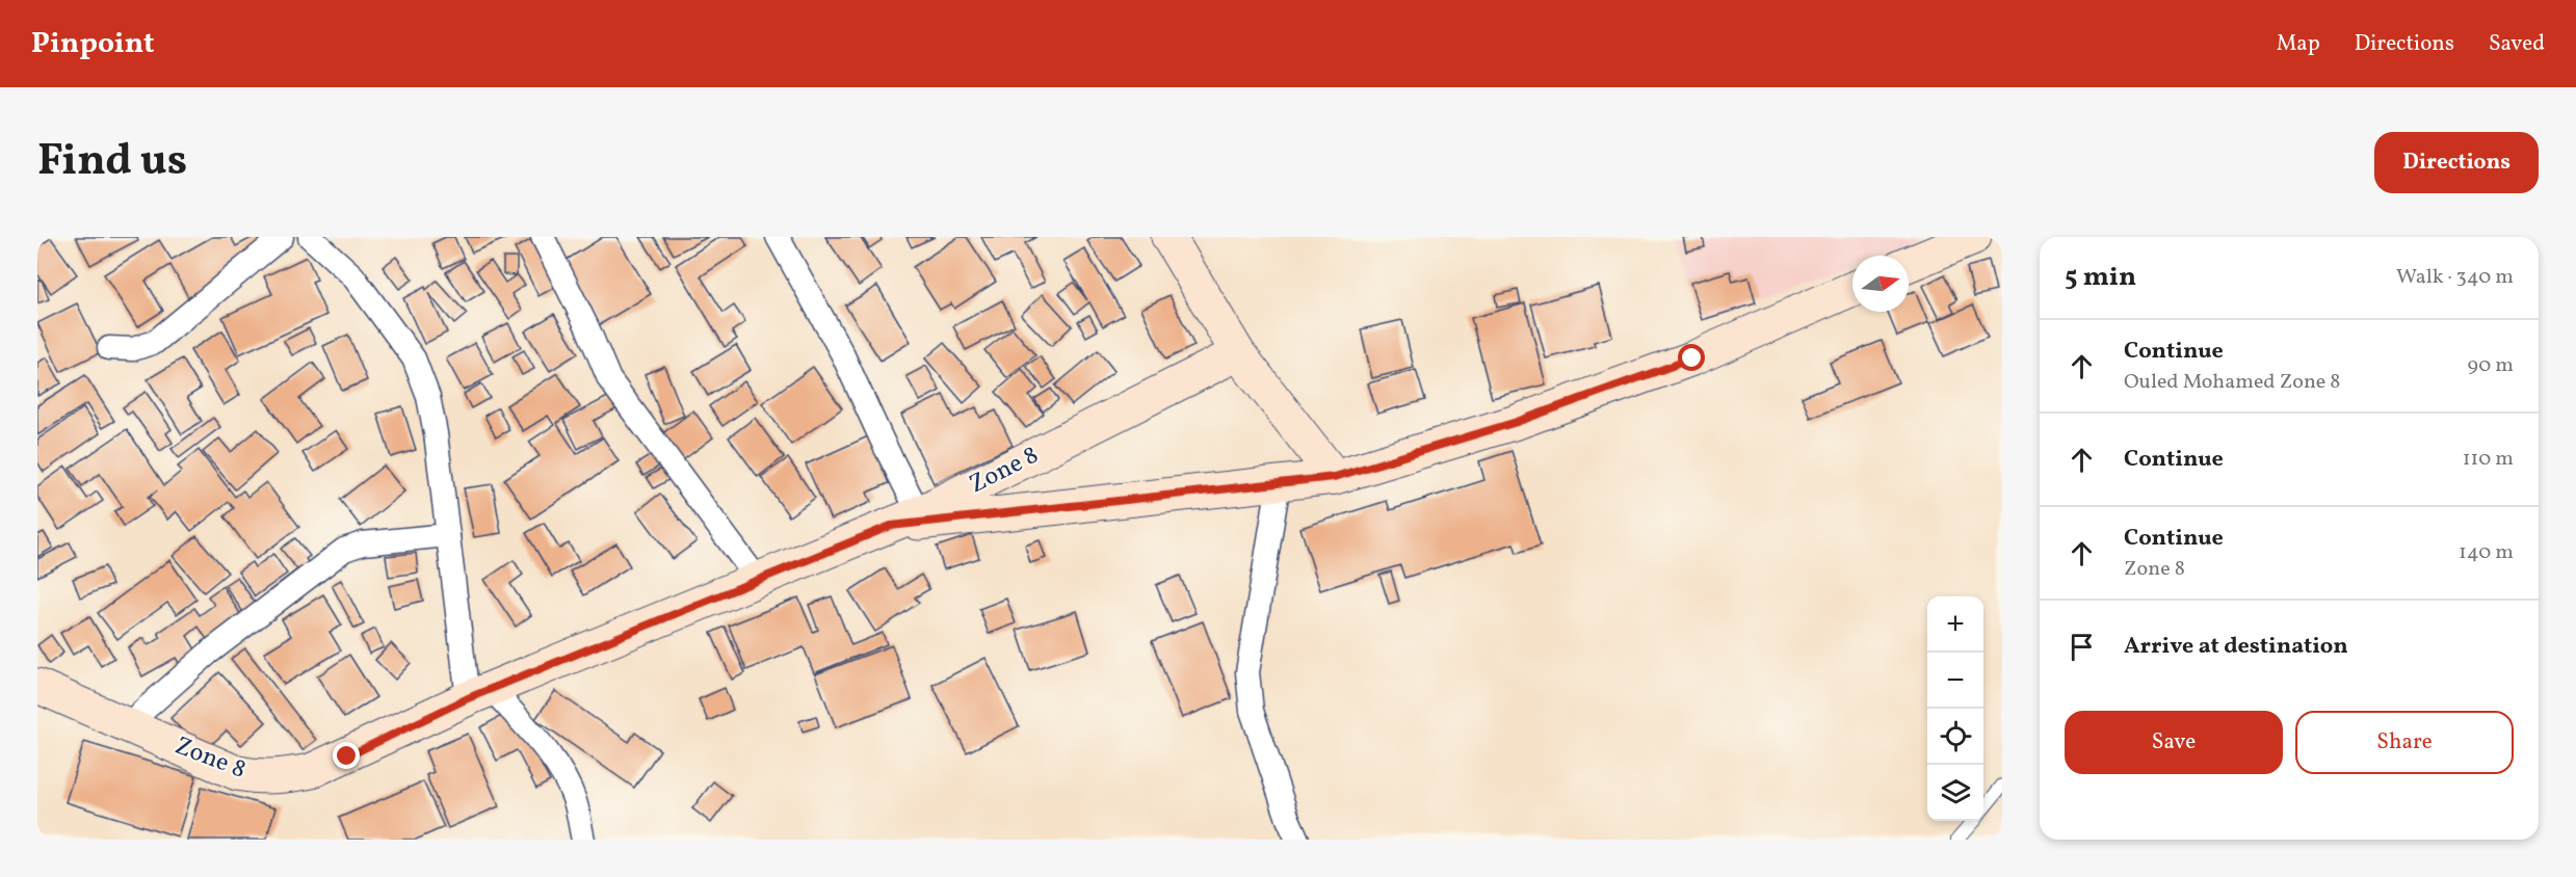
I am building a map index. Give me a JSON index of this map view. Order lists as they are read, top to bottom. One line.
{"streets":{"main road":["Zone 8"]},"north":"right","page":{"header":"Pinpoint","nav":["Map","Directions","Saved"],"title":"Find us","buttons":["Directions",["Save","Share"]],"heading":["5 min","Walk · 340 m"],"list":[["Continue","Ouled Mohamed Zone 8","90 m"],["Continue","110 m"],["Continue","Zone 8","140 m"],"Arrive at destination"],"map_buttons":["+","−"]}}
